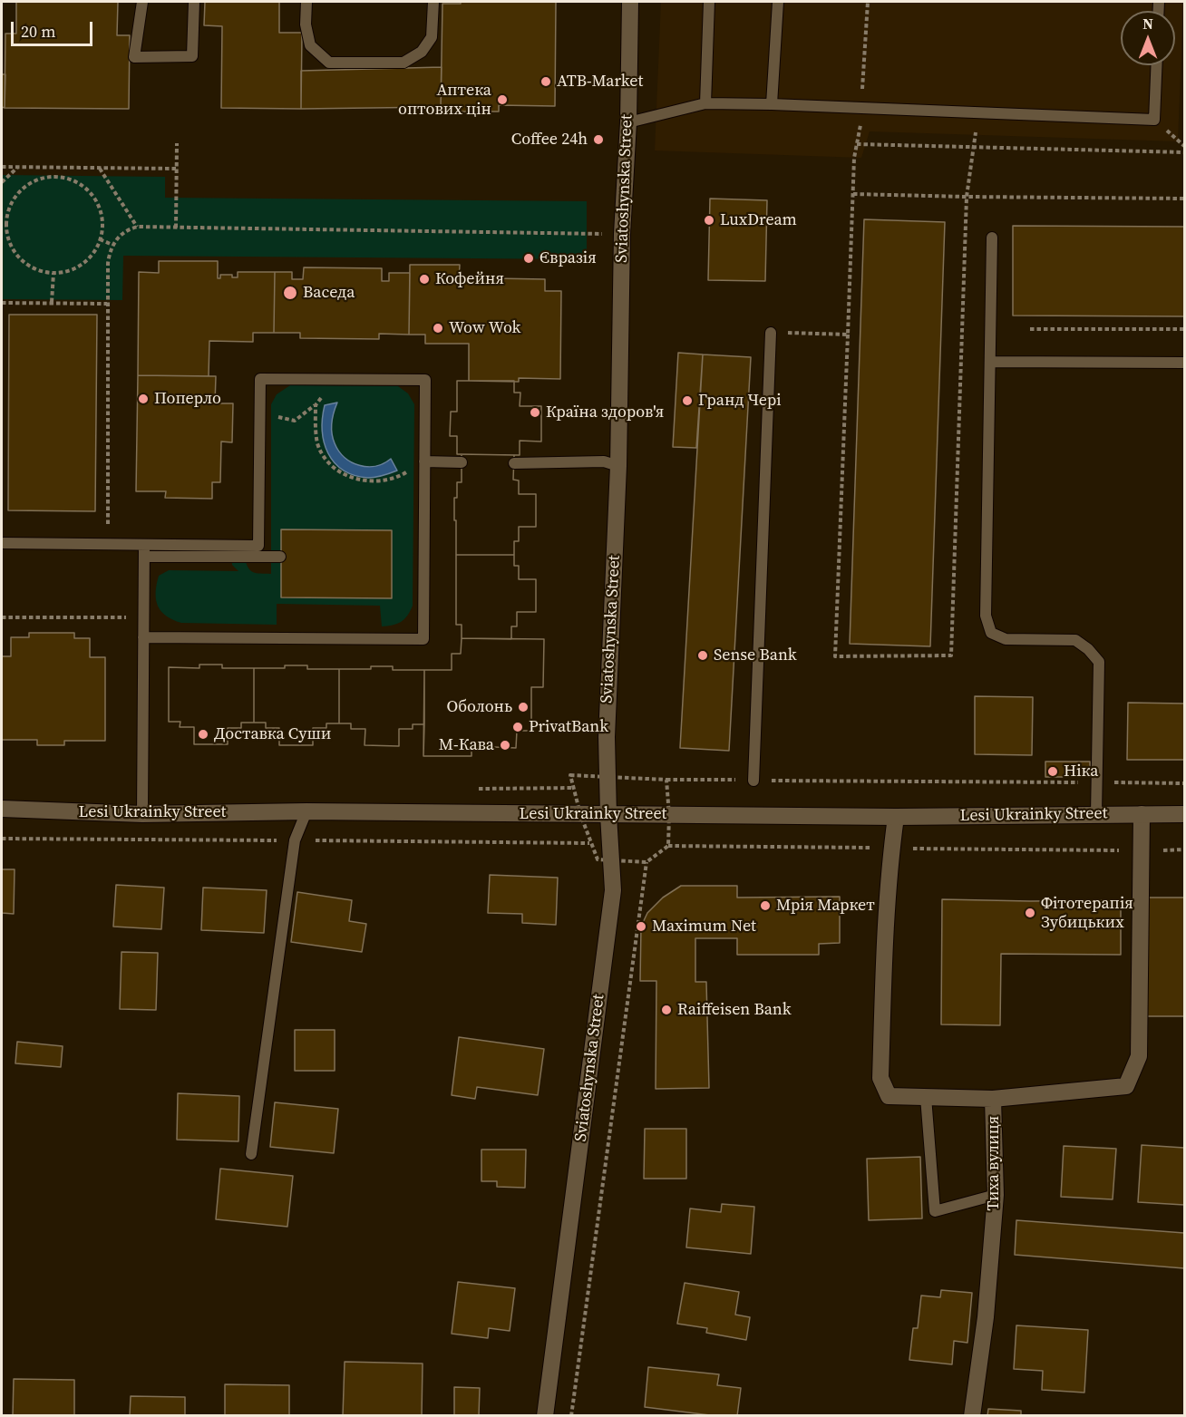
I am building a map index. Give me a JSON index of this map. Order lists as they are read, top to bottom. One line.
{"streets":{"street":["Sviatoshynska Street","Lesi Ukrainky Street","Тиха вулиця"]},"crossings":[["Sviatoshynska Street","Lesi Ukrainky Street"],["Lesi Ukrainky Street","Тиха вулиця"]],"places":["ATB-Market","Аптека оптових цін","Coffee 24h","LuxDream","Євразія","Кофейня","Васеда","Wow Wok","Поперло","Гранд Чері","Країна здоров'я","Sense Bank","Оболонь","PrivatBank","Доставка Суши","М-Кава","Ніка","Мрія Маркет","Фітотерапія Зубицьких","Maximum Net","Raiffeisen Bank"],"scale_bar":"20 m","north":"top"}
